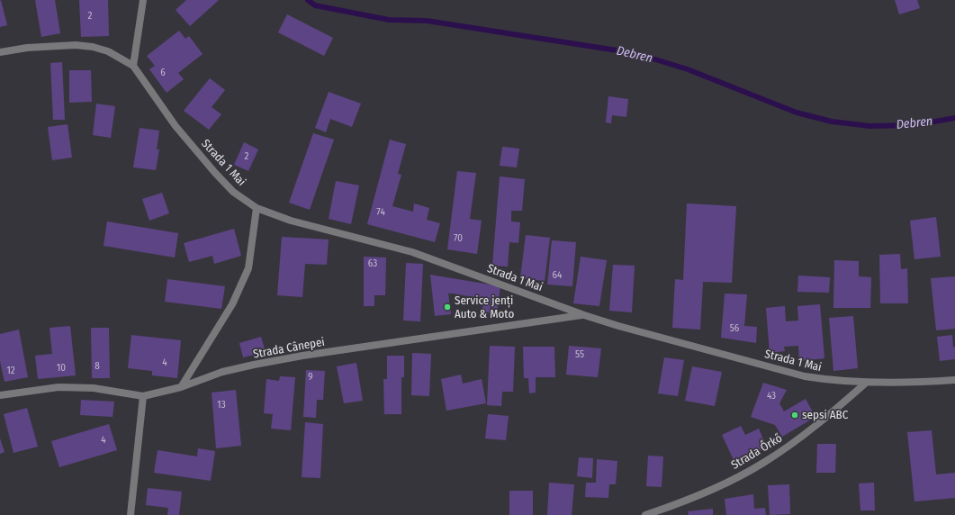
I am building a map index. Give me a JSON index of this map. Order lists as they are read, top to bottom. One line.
{"streets":{"street":["Strada 1 Mai","Strada Cânepei","Strada Őrkő"]},"crossings":[["Strada 1 Mai","Strada Cânepei"],["Strada 1 Mai","Strada Őrkő"]],"water":["Debren"],"places":["Service jenți Auto & Moto","sepsi ABC"],"house_numbers":["2","6","2","74","70","63","64","56","55","4","8","10","12","9","43","13","4"]}
